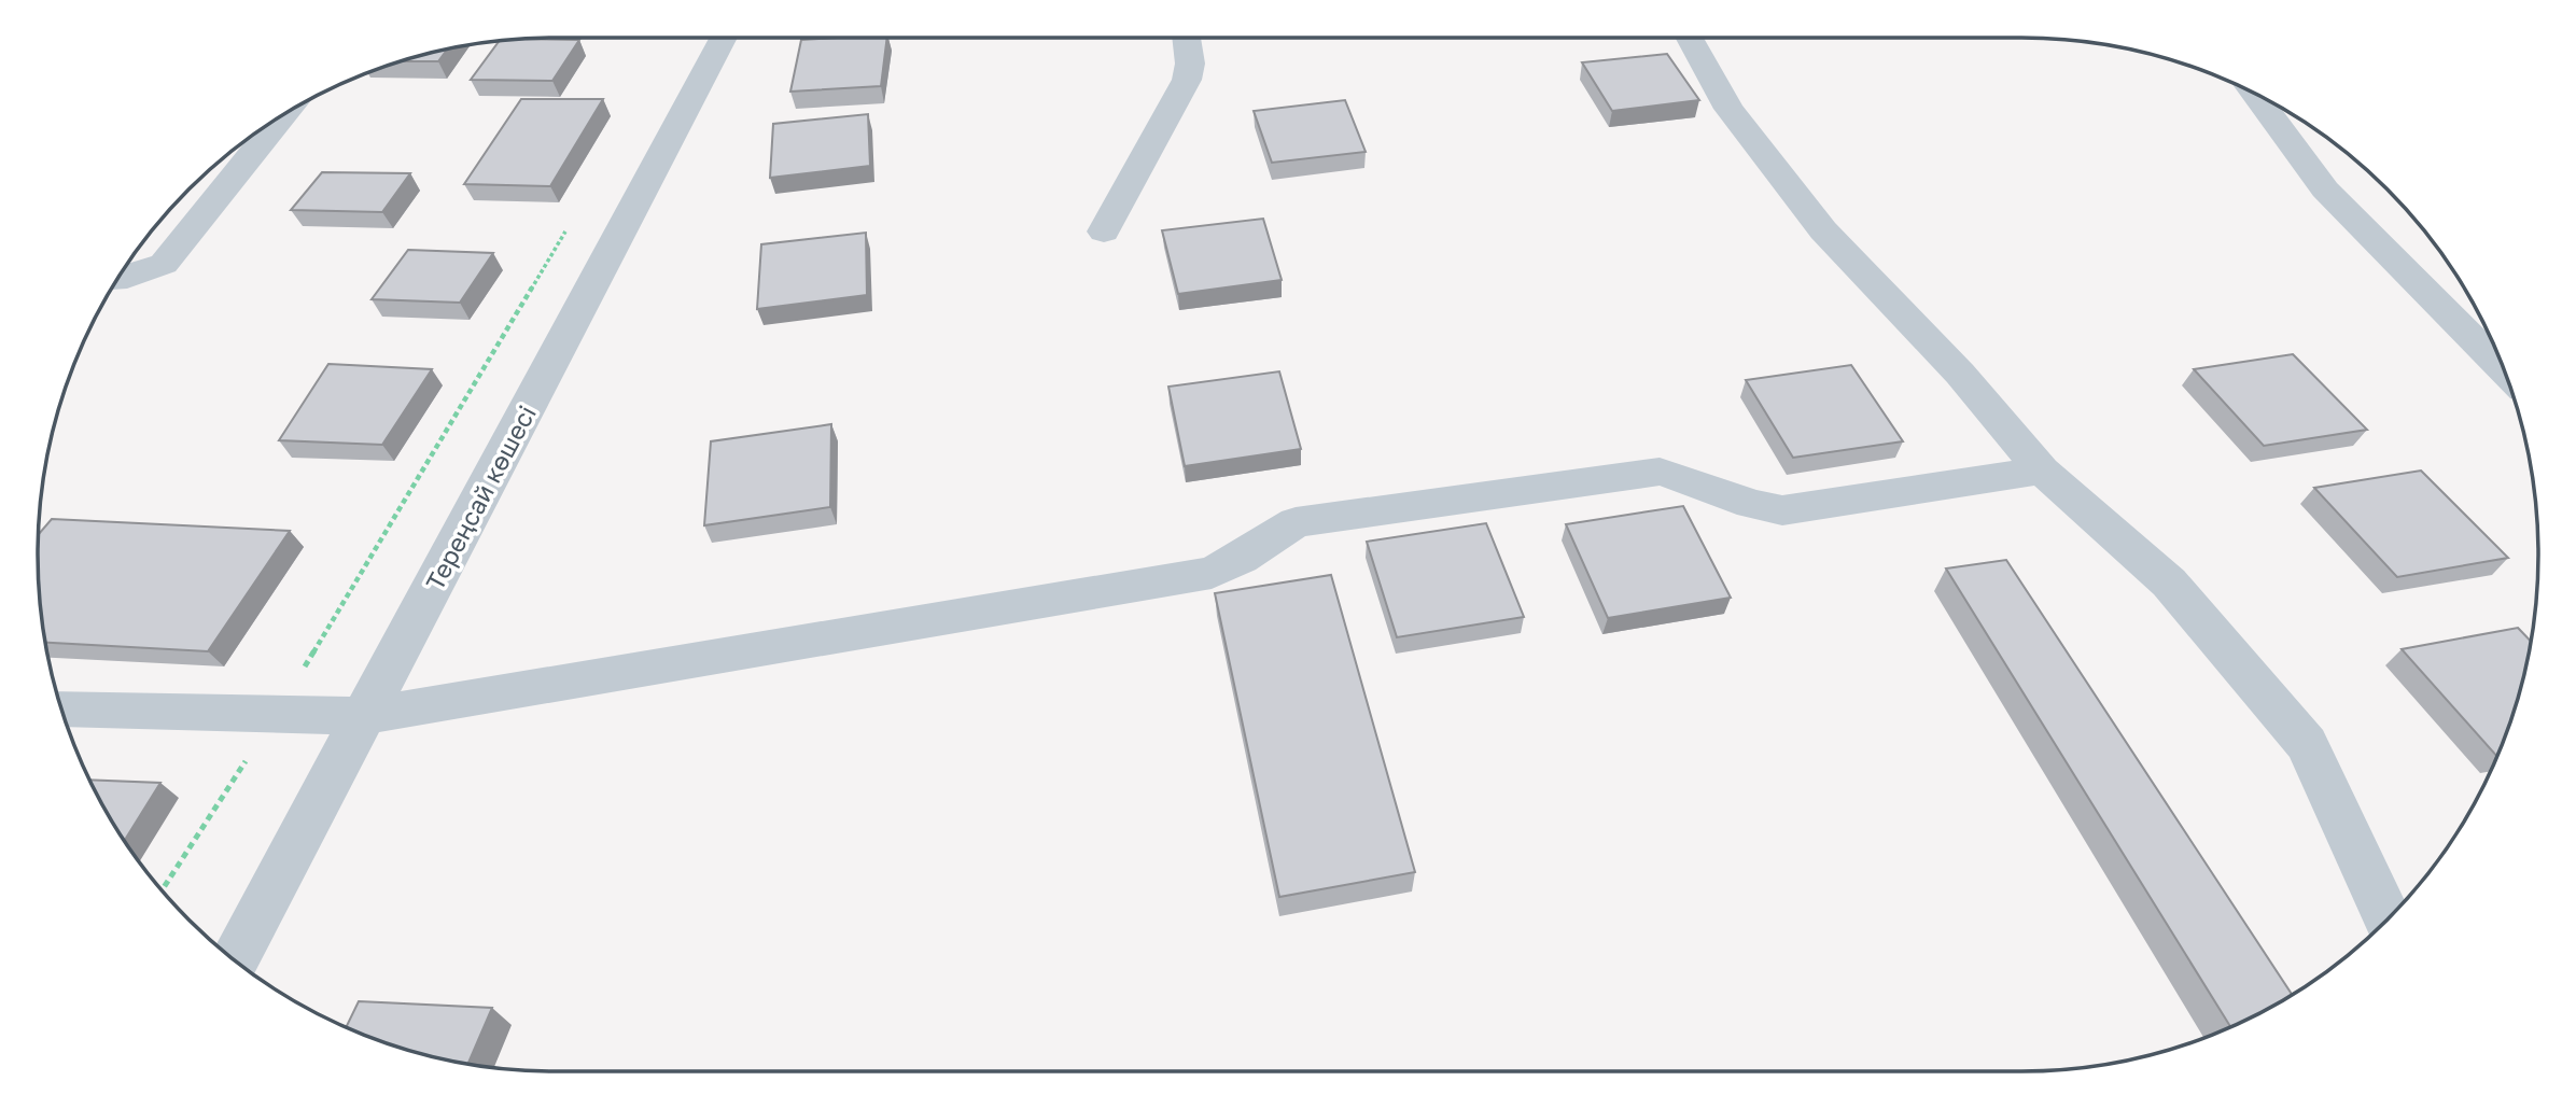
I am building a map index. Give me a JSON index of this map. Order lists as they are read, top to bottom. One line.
{"streets":{"street":["Тереңсай көшесі"]}}
